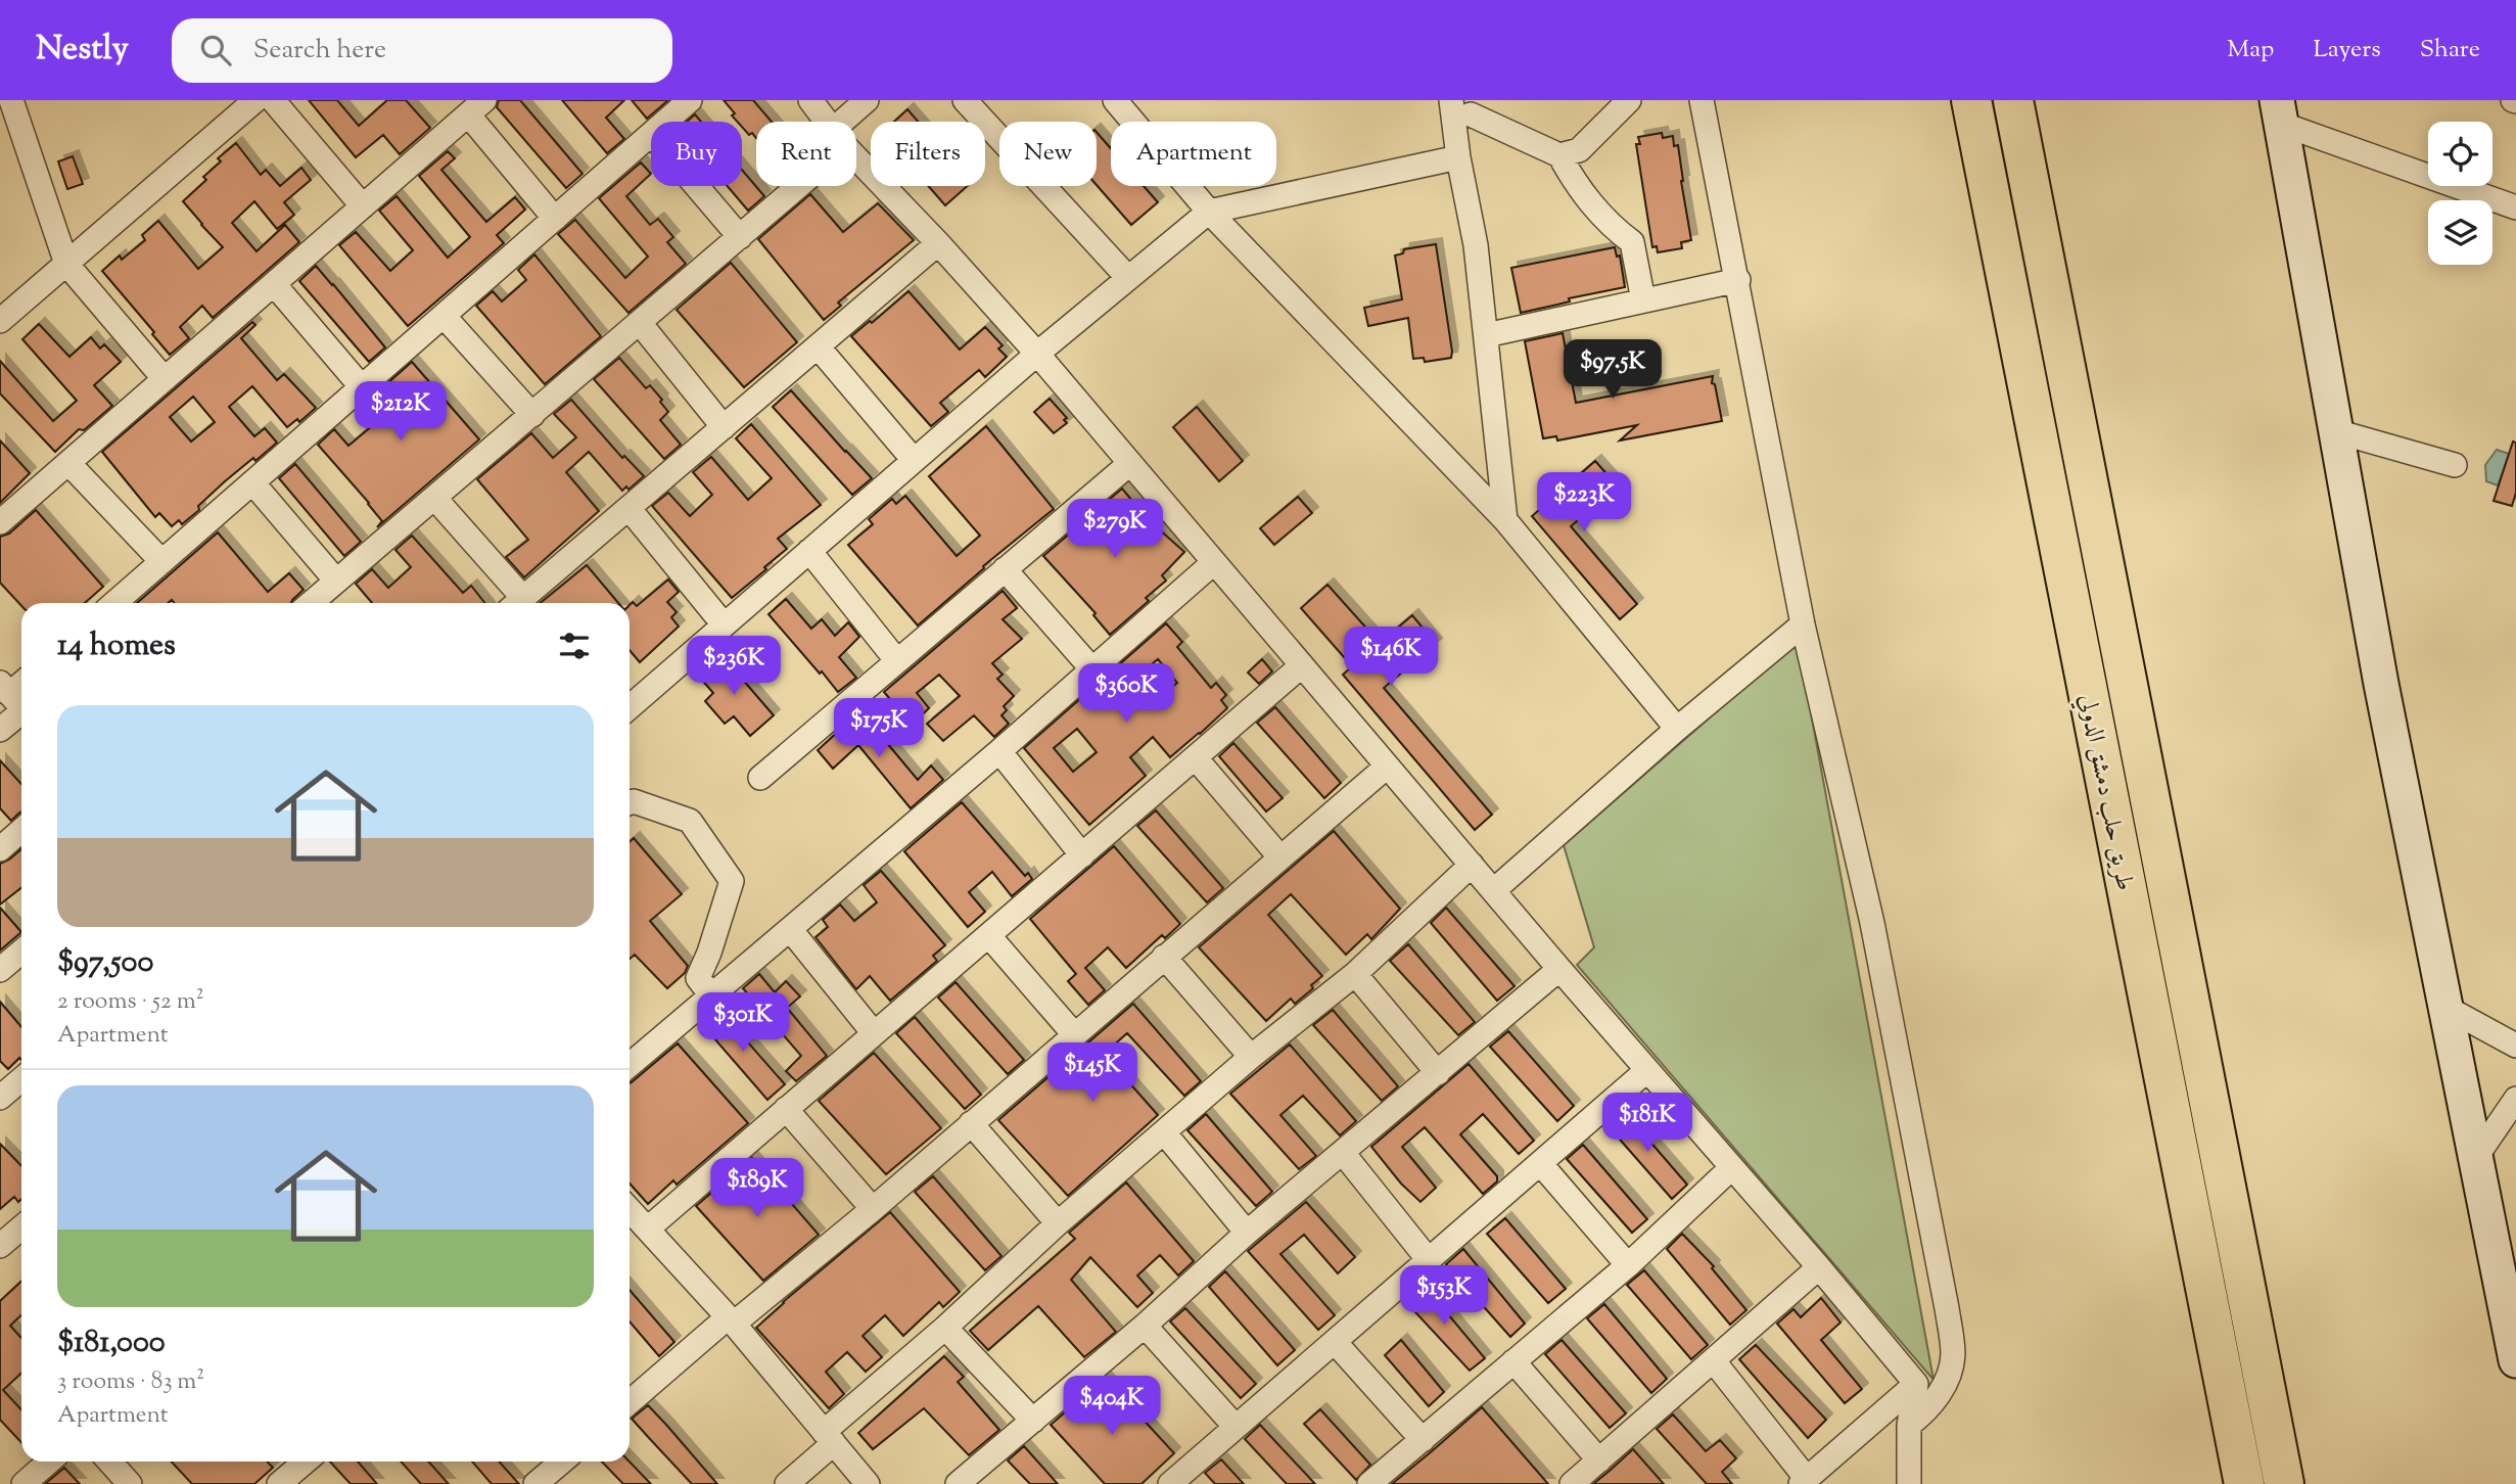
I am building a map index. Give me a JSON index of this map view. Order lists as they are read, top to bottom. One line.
{"streets":{"highway":["طريق حلب دمشق الدولي"]},"page":{"header":"Nestly","search":"Search here","nav":["Map","Layers","Share"],"chip":["Buy","Rent","Filters","New","Apartment"],"price":["$97.5K","$212K","$223K","$279K","$146K","$236K","$360K","$175K","$301K","$145K","$181K","$189K","$153K","$404K"],"heading":"14 homes","list":[{"name":"$97,500","note":"2 rooms · 52 m² · Apartment"},{"name":"$181,000","note":"3 rooms · 83 m² · Apartment"}]}}
